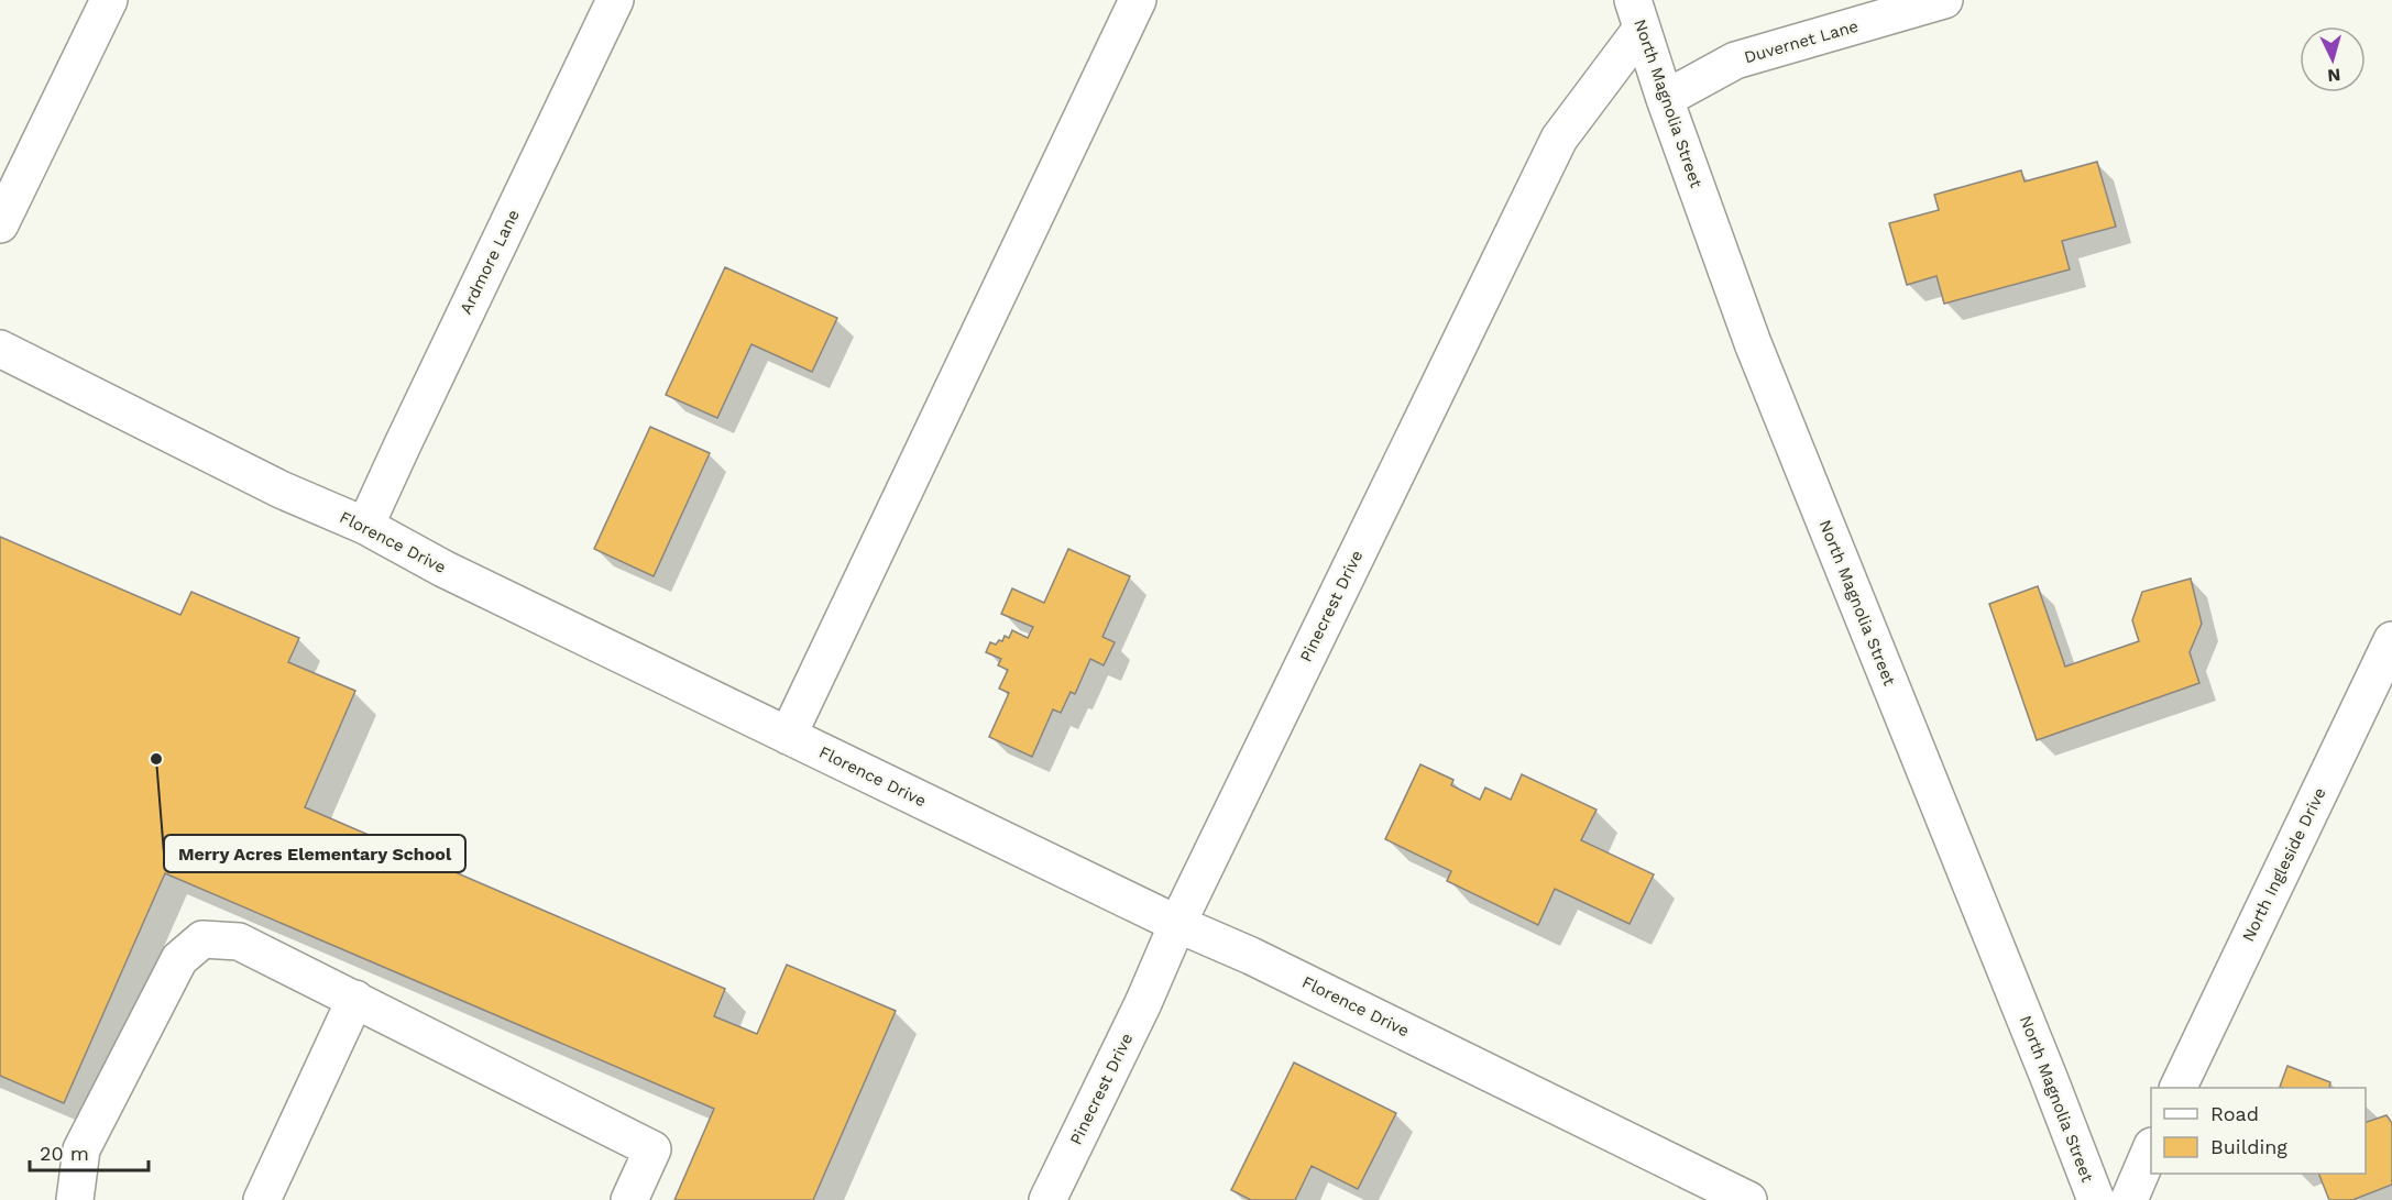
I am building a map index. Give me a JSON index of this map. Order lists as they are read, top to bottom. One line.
{"streets":{"street":["Duvernet Lane","North Magnolia Street","Ardmore Lane","Florence Drive","Pinecrest Drive","North Ingleside Drive"]},"crossings":[["Duvernet Lane","North Magnolia Street"],["North Magnolia Street","Pinecrest Drive"],["Ardmore Lane","Florence Drive"],["Florence Drive","Pinecrest Drive"]],"places":["Merry Acres Elementary School"],"legend":["Road","Building"],"scale_bar":"20 m","north":"bottom"}
